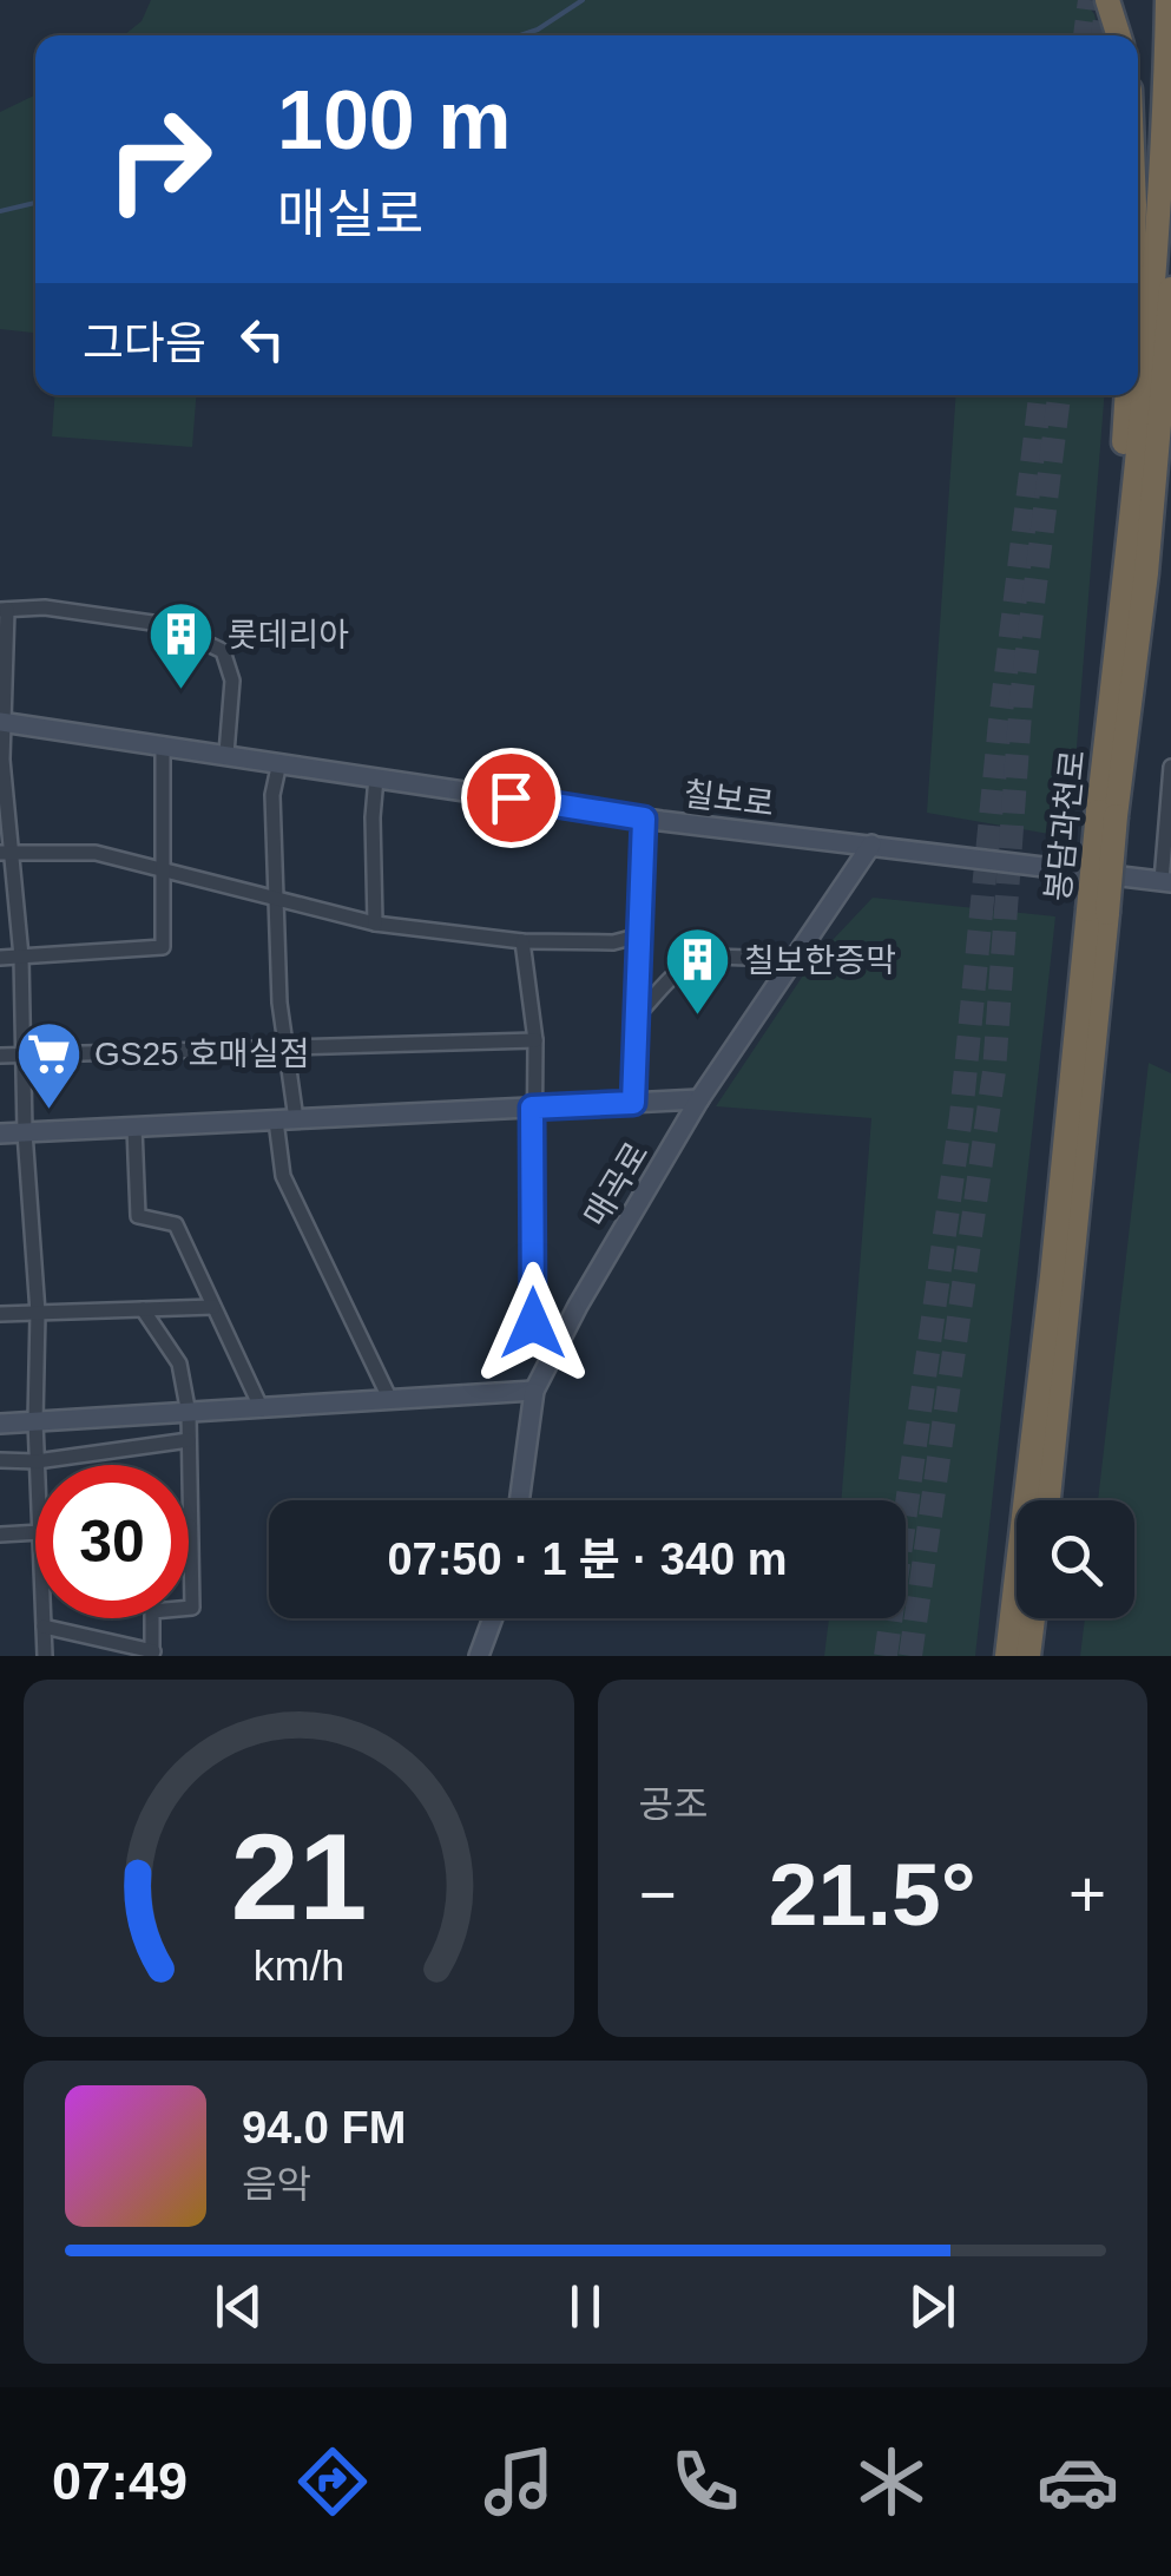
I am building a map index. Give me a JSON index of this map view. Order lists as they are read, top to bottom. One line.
{"streets":{"highway":["봉담과천로"],"street":["칠보로","매곡로"]},"crossings":[["칠보로","매곡로"]],"places":{"building":["롯데리아","칠보한증막"],"supermarket":["GS25 호매실점"]},"page":{"turn":["100 m","매실로"],"then":"그다음","limit":"30","trip":"07:50 · 1 분 · 340 m","tile":"공조","heat":["−","21.5°","+"],"song":["94.0 FM","음악"],"tabs":"07:49","gauge":["21","km/h"]}}
